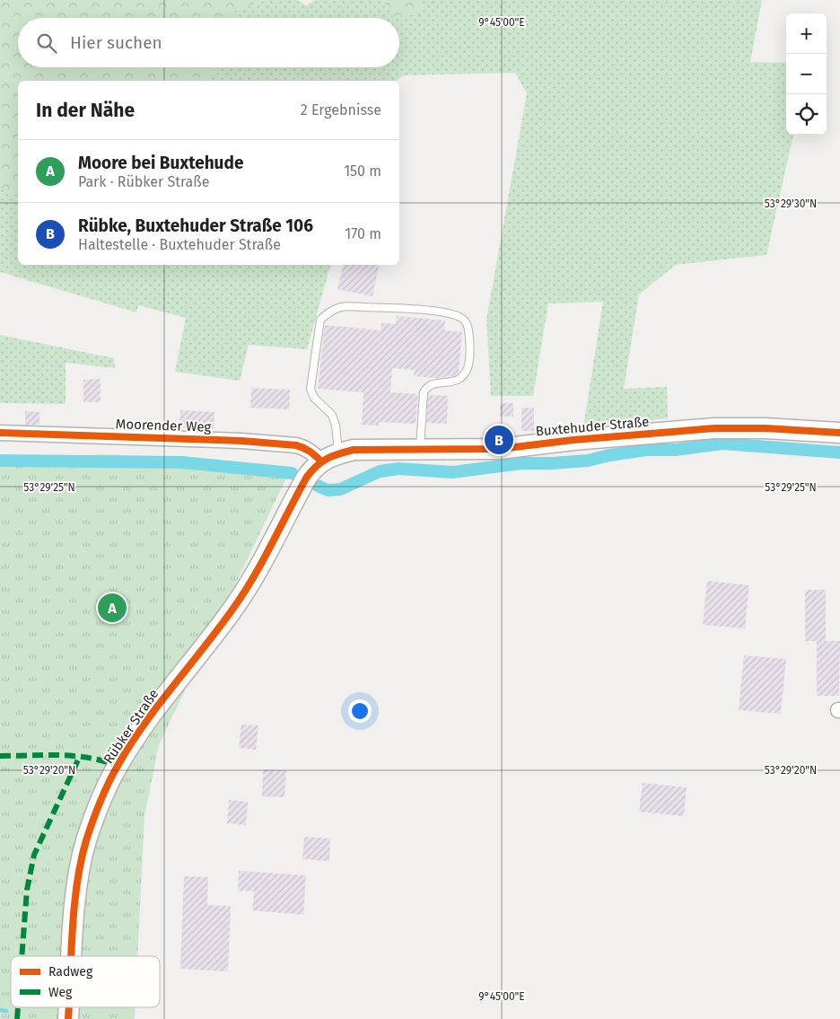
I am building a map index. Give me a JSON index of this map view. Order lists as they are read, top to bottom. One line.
{"streets":{"street":["Moorender Weg","Buxtehuder Straße","Rübker Straße"]},"crossings":[["Moorender Weg","Buxtehuder Straße"],["Moorender Weg","Rübker Straße"],["Buxtehuder Straße","Rübker Straße"]],"legend":["Radweg","Weg"],"page":{"map_buttons":["+","−"],"search":"Hier suchen","heading":["In der Nähe","2 Ergebnisse"],"list":[{"mark":"A","name":"Moore bei Buxtehude","note":"Park · Rübker Straße","value":"150 m"},{"mark":"B","name":"Rübke, Buxtehuder Straße 106","note":"Haltestelle · Buxtehuder Straße","value":"170 m"}],"pins":["B","A"]},"coordinates":["9°45'00\"E","53°29'30\"N","53°29'25\"N","53°29'20\"N"]}
